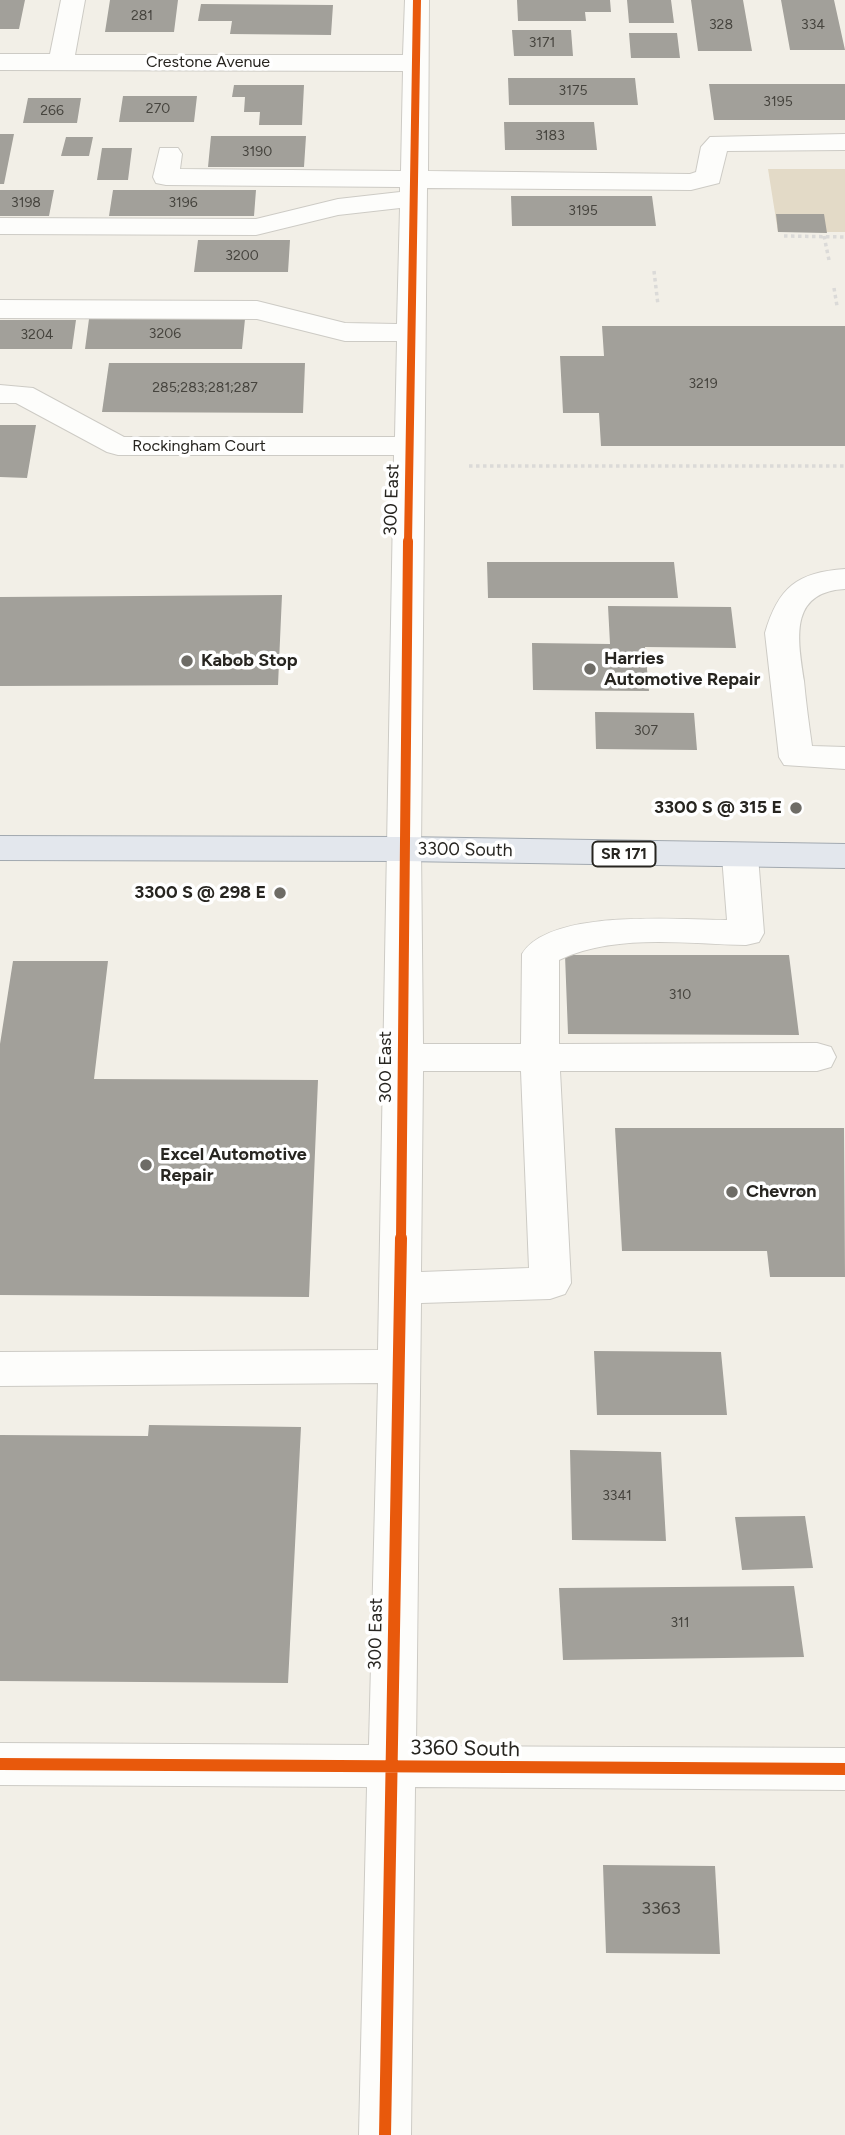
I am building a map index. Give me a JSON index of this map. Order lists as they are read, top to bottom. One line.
{"streets":{"main road":["3300 South","SR 171"],"street":["Crestone Avenue","Rockingham Court","300 East","3360 South"]},"crossings":[["Crestone Avenue","300 East"],["Rockingham Court","300 East"],["300 East","3300 South"],["300 East","3360 South"]],"places":["Kabob Stop","Harries Automotive Repair","3300 S @ 315 E","3300 S @ 298 E","Excel Automotive Repair","Chevron"],"house_numbers":["281","328","334","3171","3175","3195","270","266","3183","3190","3198","3196","3195","3200","3206","3204","3219","285;283;281;287","307","310","3341","311","3363"]}
